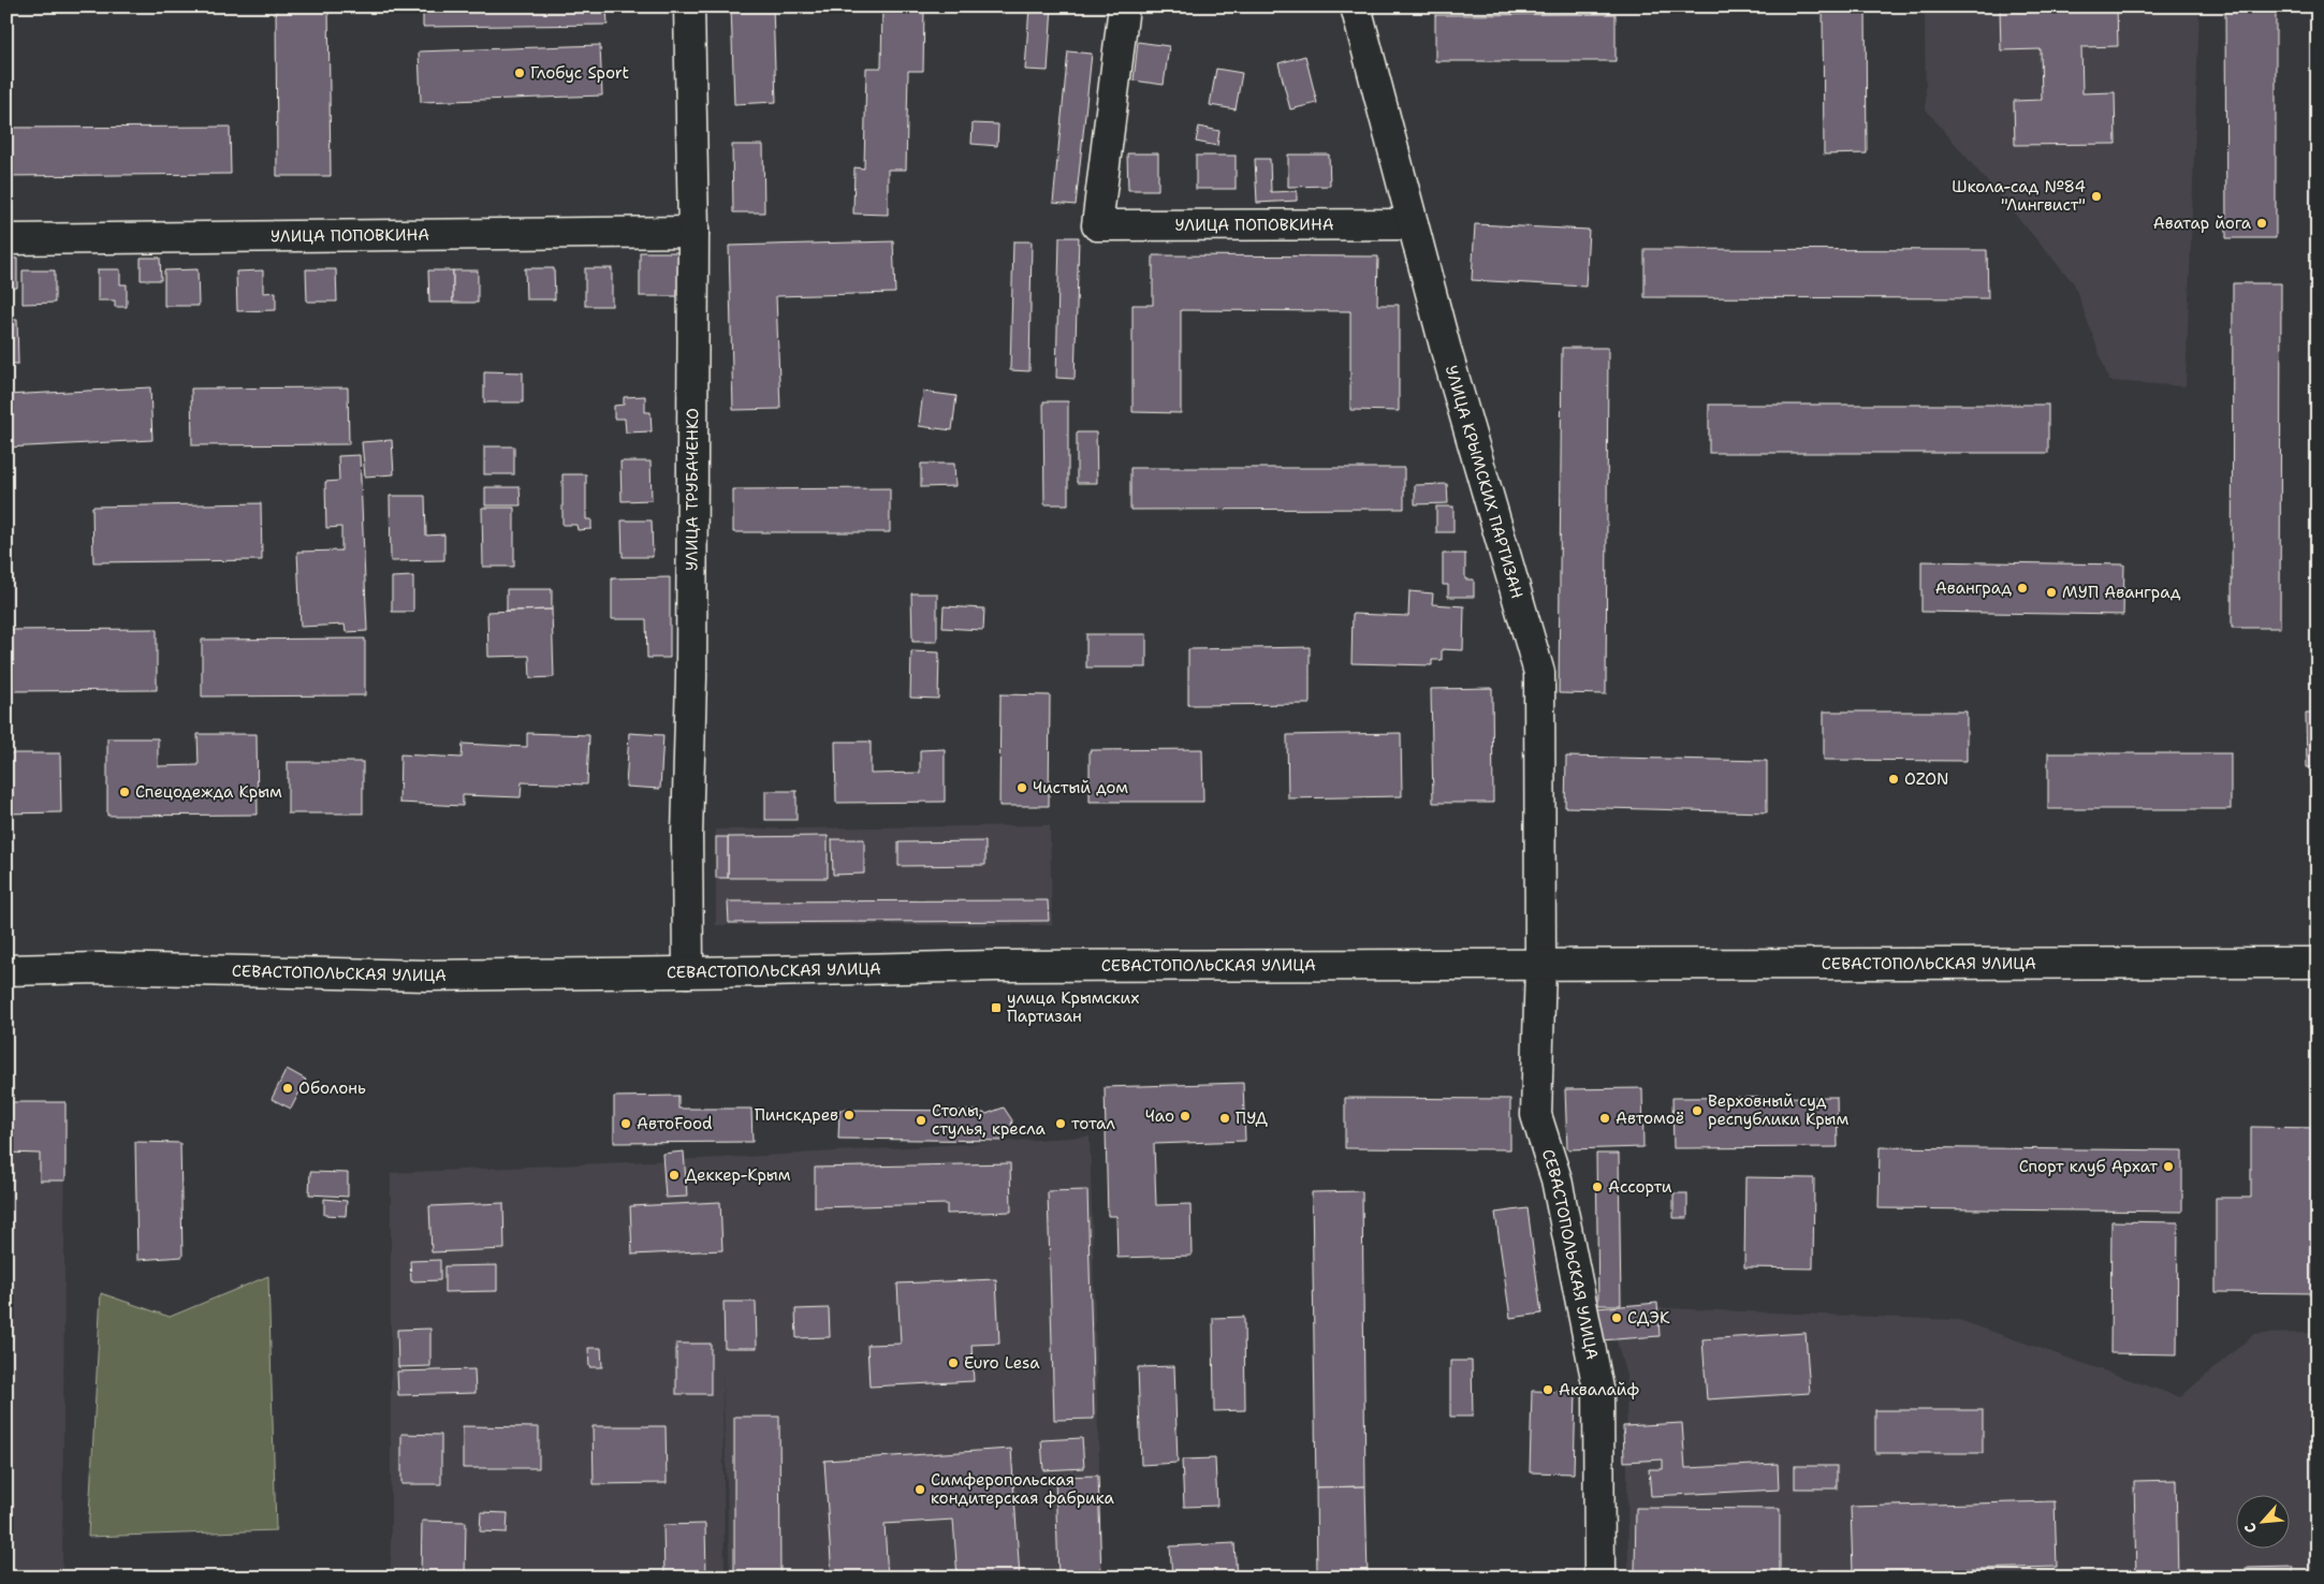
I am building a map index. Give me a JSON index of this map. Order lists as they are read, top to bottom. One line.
{"streets":{"main road":["УЛИЦА ПОПОВКИНА","УЛИЦА КРЫМСКИХ ПАРТИЗАН","УЛИЦА ТРУБАЧЕНКО","СЕВАСТОПОЛЬСКАЯ УЛИЦА"]},"crossings":[["УЛИЦА ПОПОВКИНА","УЛИЦА КРЫМСКИХ ПАРТИЗАН"],["УЛИЦА ПОПОВКИНА","УЛИЦА ТРУБАЧЕНКО"],["УЛИЦА КРЫМСКИХ ПАРТИЗАН","СЕВАСТОПОЛЬСКАЯ УЛИЦА"],["УЛИЦА ТРУБАЧЕНКО","СЕВАСТОПОЛЬСКАЯ УЛИЦА"]],"places":{"other":["Глобус Sport","Школа-сад №84 \"Лингвист\"","Аватар йога","Аванград","МУП Аванград","OZON","Чистый дом","Спецодежда Крым","Оболонь","Верховный суд республики Крым","Пинскдрев","Чао","ПУД","Автомоё","Столы, стулья, кресла","АвтоFood","тотал","Спорт клуб Архат","Деккер-Крым","Ассорти","СДЭК","Euro Lesa","Аквалайф","Симферопольская кондитерская фабрика"],"transit":["улица Крымских Партизан"]},"north":"bottom left"}
